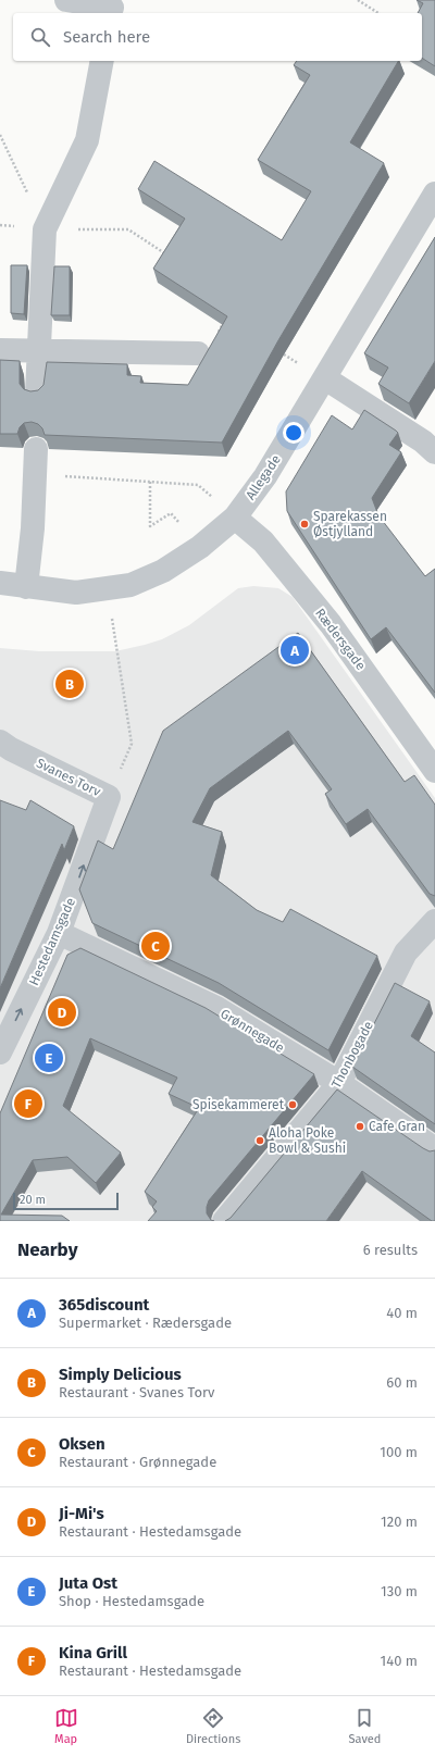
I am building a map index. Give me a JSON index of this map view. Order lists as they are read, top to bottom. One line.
{"streets":{"street":["Allegade","Rædersgade","Svanes Torv","Hestedamsgade","Grønnegade","Thonbogade"]},"crossings":[["Allegade","Rædersgade"],["Svanes Torv","Hestedamsgade"],["Hestedamsgade","Grønnegade"],["Grønnegade","Thonbogade"]],"one_way":["Hestedamsgade"],"places":["Sparekassen Østjylland","Spisekammeret","Cafe Gran","Aloha Poke Bowl & Sushi"],"scale_bar":"20 m","page":{"search":"Search here","pins":["A","B","C","D","E","F"],"scale":"20 m","heading":["Nearby","6 results"],"list":[{"mark":"A","name":"365discount","note":"Supermarket · Rædersgade","value":"40 m"},{"mark":"B","name":"Simply Delicious","note":"Restaurant · Svanes Torv","value":"60 m"},{"mark":"C","name":"Oksen","note":"Restaurant · Grønnegade","value":"100 m"},{"mark":"D","name":"Ji-Mi's","note":"Restaurant · Hestedamsgade","value":"120 m"},{"mark":"E","name":"Juta Ost","note":"Shop · Hestedamsgade","value":"130 m"},{"mark":"F","name":"Kina Grill","note":"Restaurant · Hestedamsgade","value":"140 m"}],"nav":["Map","Directions","Saved"]}}
